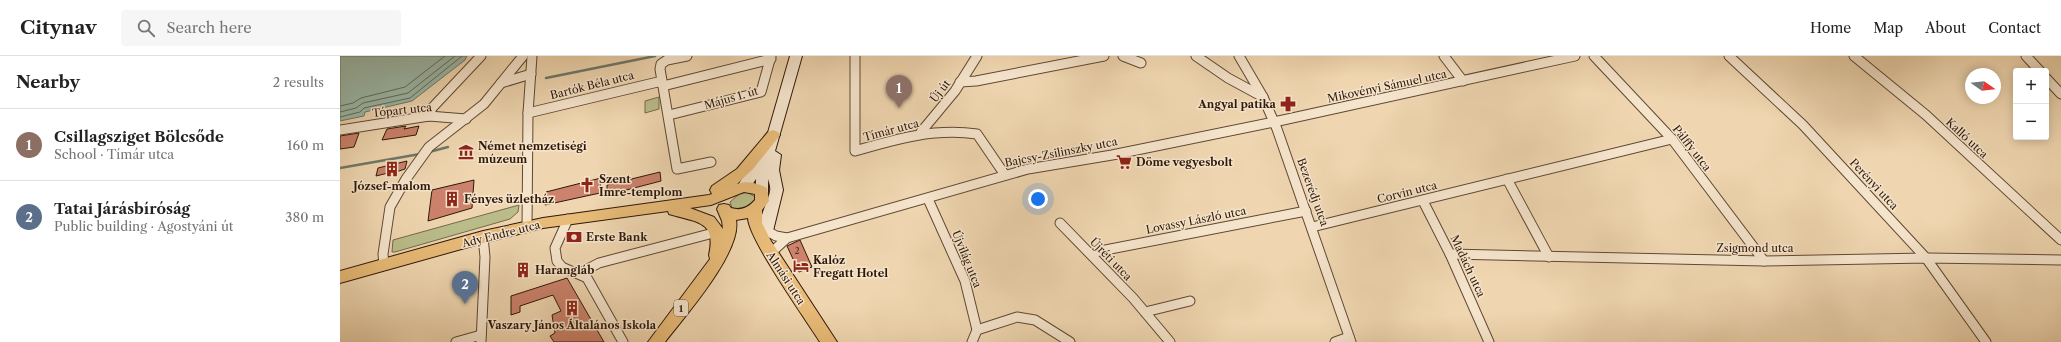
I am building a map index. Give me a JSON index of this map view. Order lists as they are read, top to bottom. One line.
{"streets":{"main road":["Ady Endre utca","Almási utca","1"],"street":["Bartók Béla utca","Mikovényi Sámuel utca","Új út","Május 1. út","Tópart utca","Tímár utca","Kalló utca","Pálffy utca","Bajcsy-Zsilinszky utca","Perényi utca","Bezerédj utca","Corvin utca","Lovassy László utca","Zsigmond utca","Újvilág utca","Újréti utca","Madách utca"]},"crossings":[["Bartók Béla utca","Május 1. út"],["Mikovényi Sámuel utca","Bajcsy-Zsilinszky utca"],["Mikovényi Sámuel utca","Bezerédj utca"],["Új út","Tímár utca"],["Tímár utca","Bajcsy-Zsilinszky utca"],["Pálffy utca","Corvin utca"],["Pálffy utca","Zsigmond utca"],["Bajcsy-Zsilinszky utca","Bezerédj utca"],["Bajcsy-Zsilinszky utca","Újvilág utca"],["Perényi utca","Zsigmond utca"],["Bezerédj utca","Corvin utca"],["Bezerédj utca","Lovassy László utca"],["Corvin utca","Madách utca"],["Lovassy László utca","Újréti utca"],["Zsigmond utca","Madách utca"]],"places":{"pharmacy":["Angyal patika"],"museum":["Német nemzetiségi múzeum"],"supermarket":["Döme vegyesbolt"],"building":["József-malom","Fényes üzletház","Harangláb","Vaszary János Általános Iskola"],"church":["Szent Imre-templom"],"bank":["Erste Bank"],"hotel":["Kalóz Fregatt Hotel"]},"house_numbers":["2"],"north":"right","page":{"header":"Citynav","search":"Search here","nav":["Home","Map","About","Contact"],"heading":["Nearby","2 results"],"map_buttons":["+","−"],"pins":["1","2"],"list":[{"mark":"1","name":"Csillagsziget Bölcsőde","note":"School · Tímár utca","value":"160 m"},{"mark":"2","name":"Tatai Járásbíróság","note":"Public building · Agostyáni út","value":"380 m"}]}}
